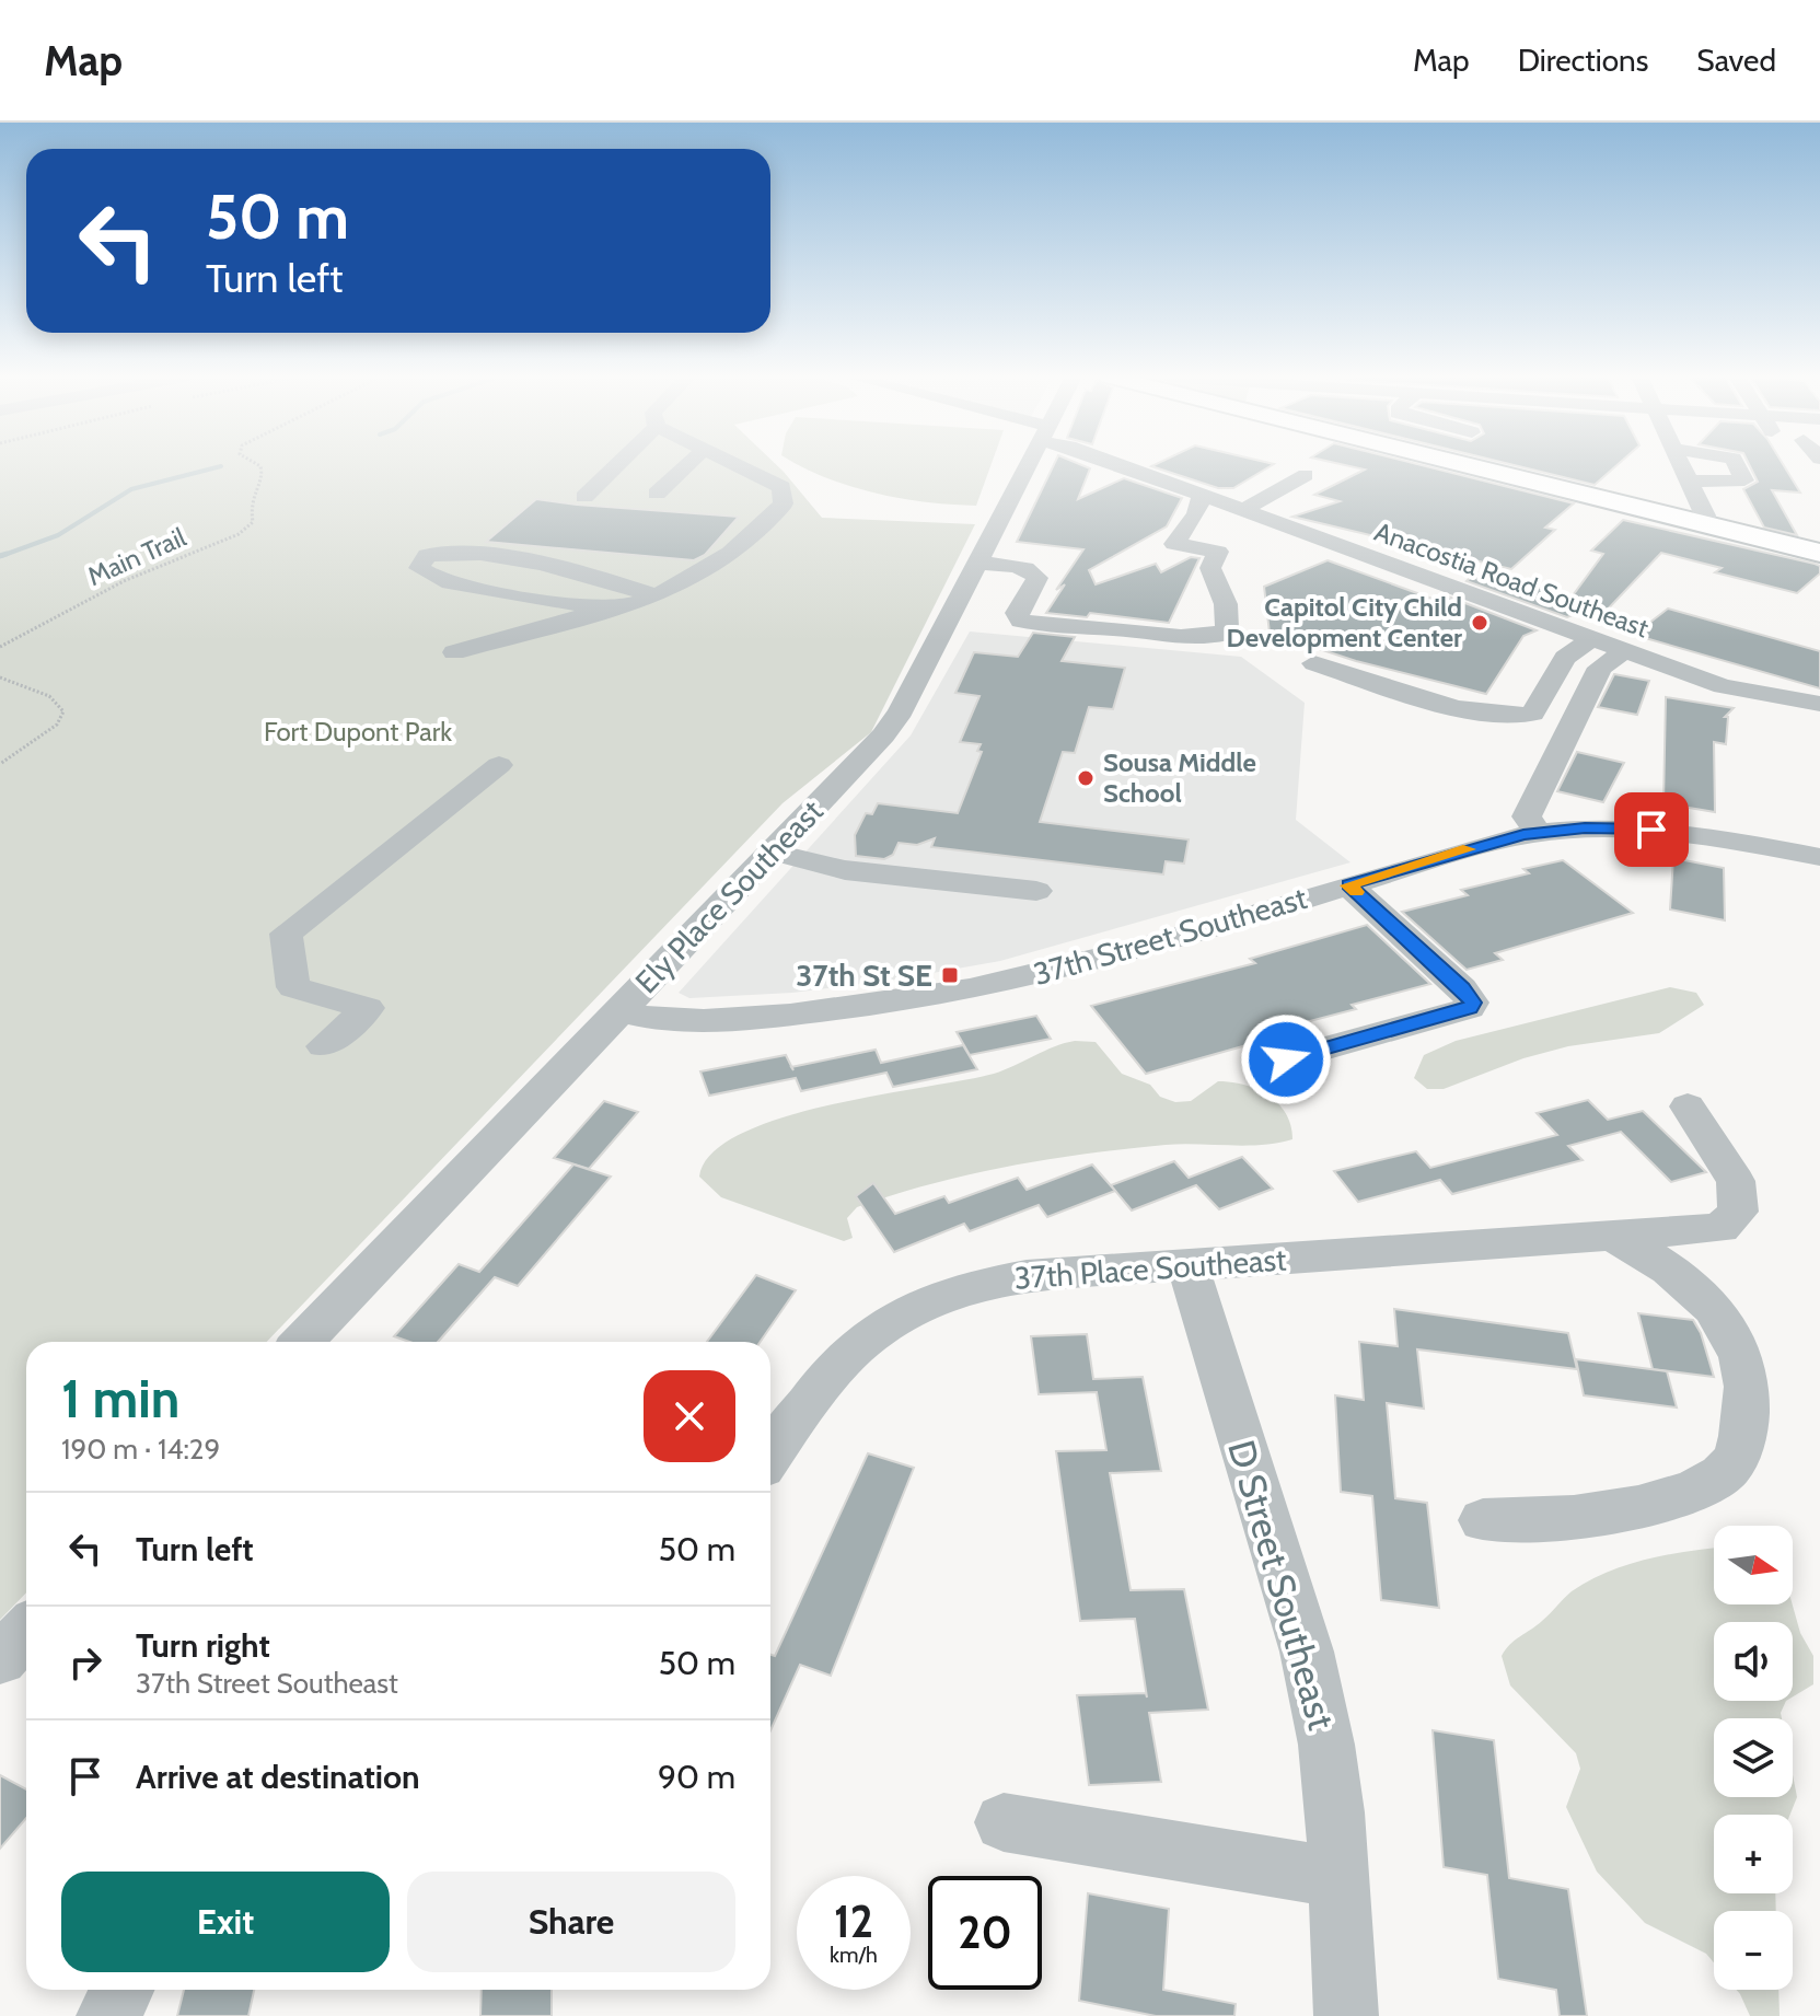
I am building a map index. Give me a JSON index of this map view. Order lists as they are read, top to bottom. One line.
{"streets":{"street":["Anacostia Road Southeast","Ely Place Southeast","37th Street Southeast","37th Place Southeast","D Street Southeast"],"path":["Main Trail"]},"crossings":[["Ely Place Southeast","37th Street Southeast"],["37th Place Southeast","D Street Southeast"]],"parks":["Fort Dupont Park"],"places":{"other":["Capitol City Child Development Center","Sousa Middle School"],"transit":["37th St SE"]},"north":"right","page":{"header":"Map","nav":["Map","Directions","Saved"],"turn":["50 m","Turn left"],"heading":["1 min","190 m · 14:29"],"list":[{"name":"Turn left","value":"50 m"},{"name":"Turn right","note":"37th Street Southeast","value":"50 m"},{"name":"Arrive at destination","value":"90 m"}],"map_buttons":["+","−"],"buttons":["Exit","Share"],"speed":"12 km/h","limit":"20"}}
